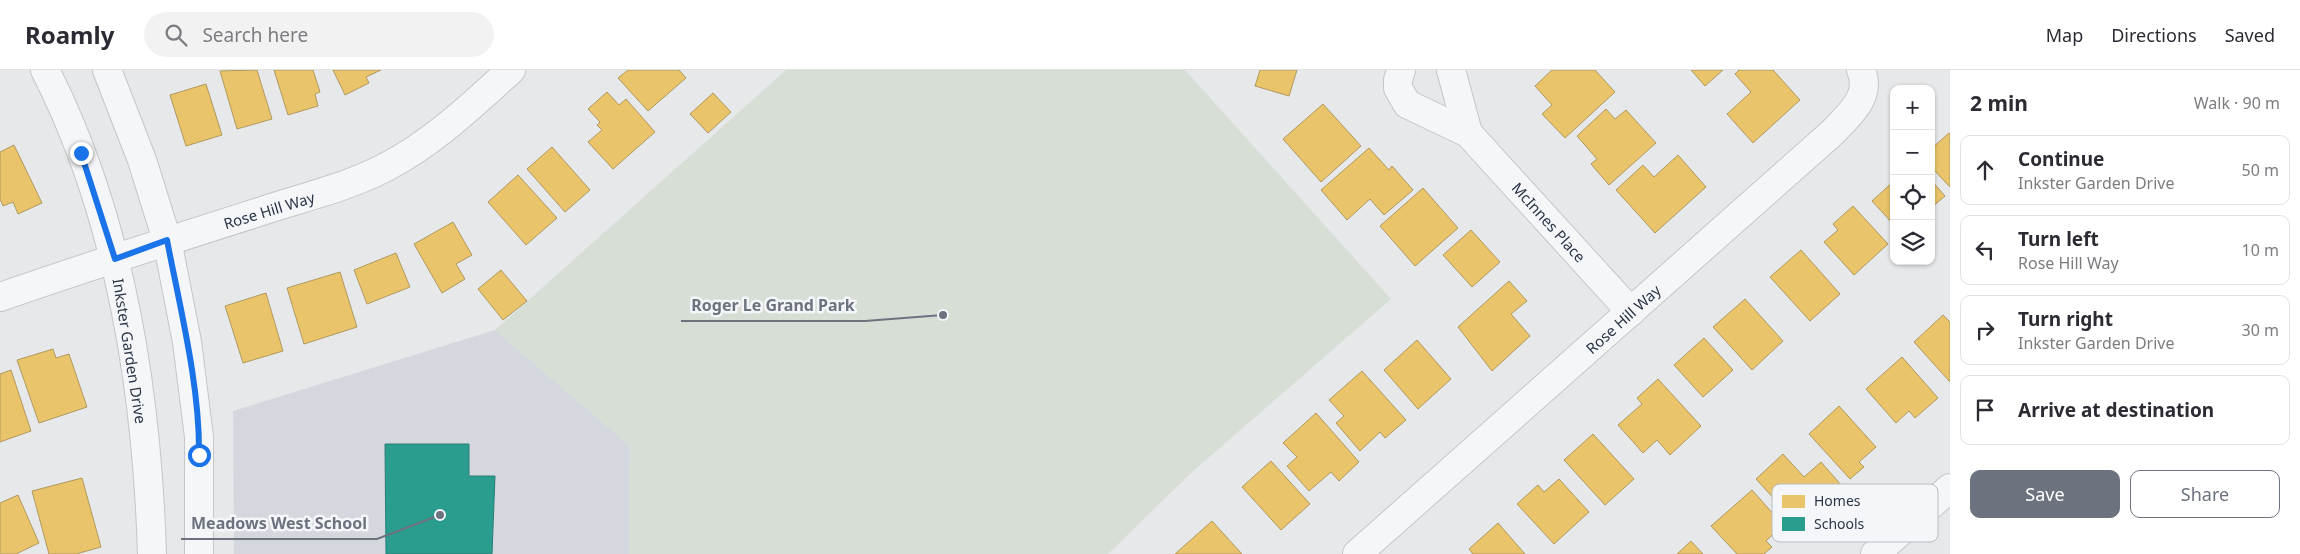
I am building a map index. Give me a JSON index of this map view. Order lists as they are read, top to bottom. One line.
{"streets":{"street":["Rose Hill Way","McInnes Place","Inkster Garden Drive"]},"crossings":[["Rose Hill Way","McInnes Place"],["Rose Hill Way","Inkster Garden Drive"]],"places":["Roger Le Grand Park","Meadows West School"],"legend":["Homes","Schools"],"page":{"header":"Roamly","search":"Search here","nav":["Map","Directions","Saved"],"heading":["2 min","Walk · 90 m"],"map_buttons":["+","−"],"list":[["Continue","Inkster Garden Drive","50 m"],["Turn left","Rose Hill Way","10 m"],["Turn right","Inkster Garden Drive","30 m"],"Arrive at destination"],"buttons":["Save","Share"]}}
